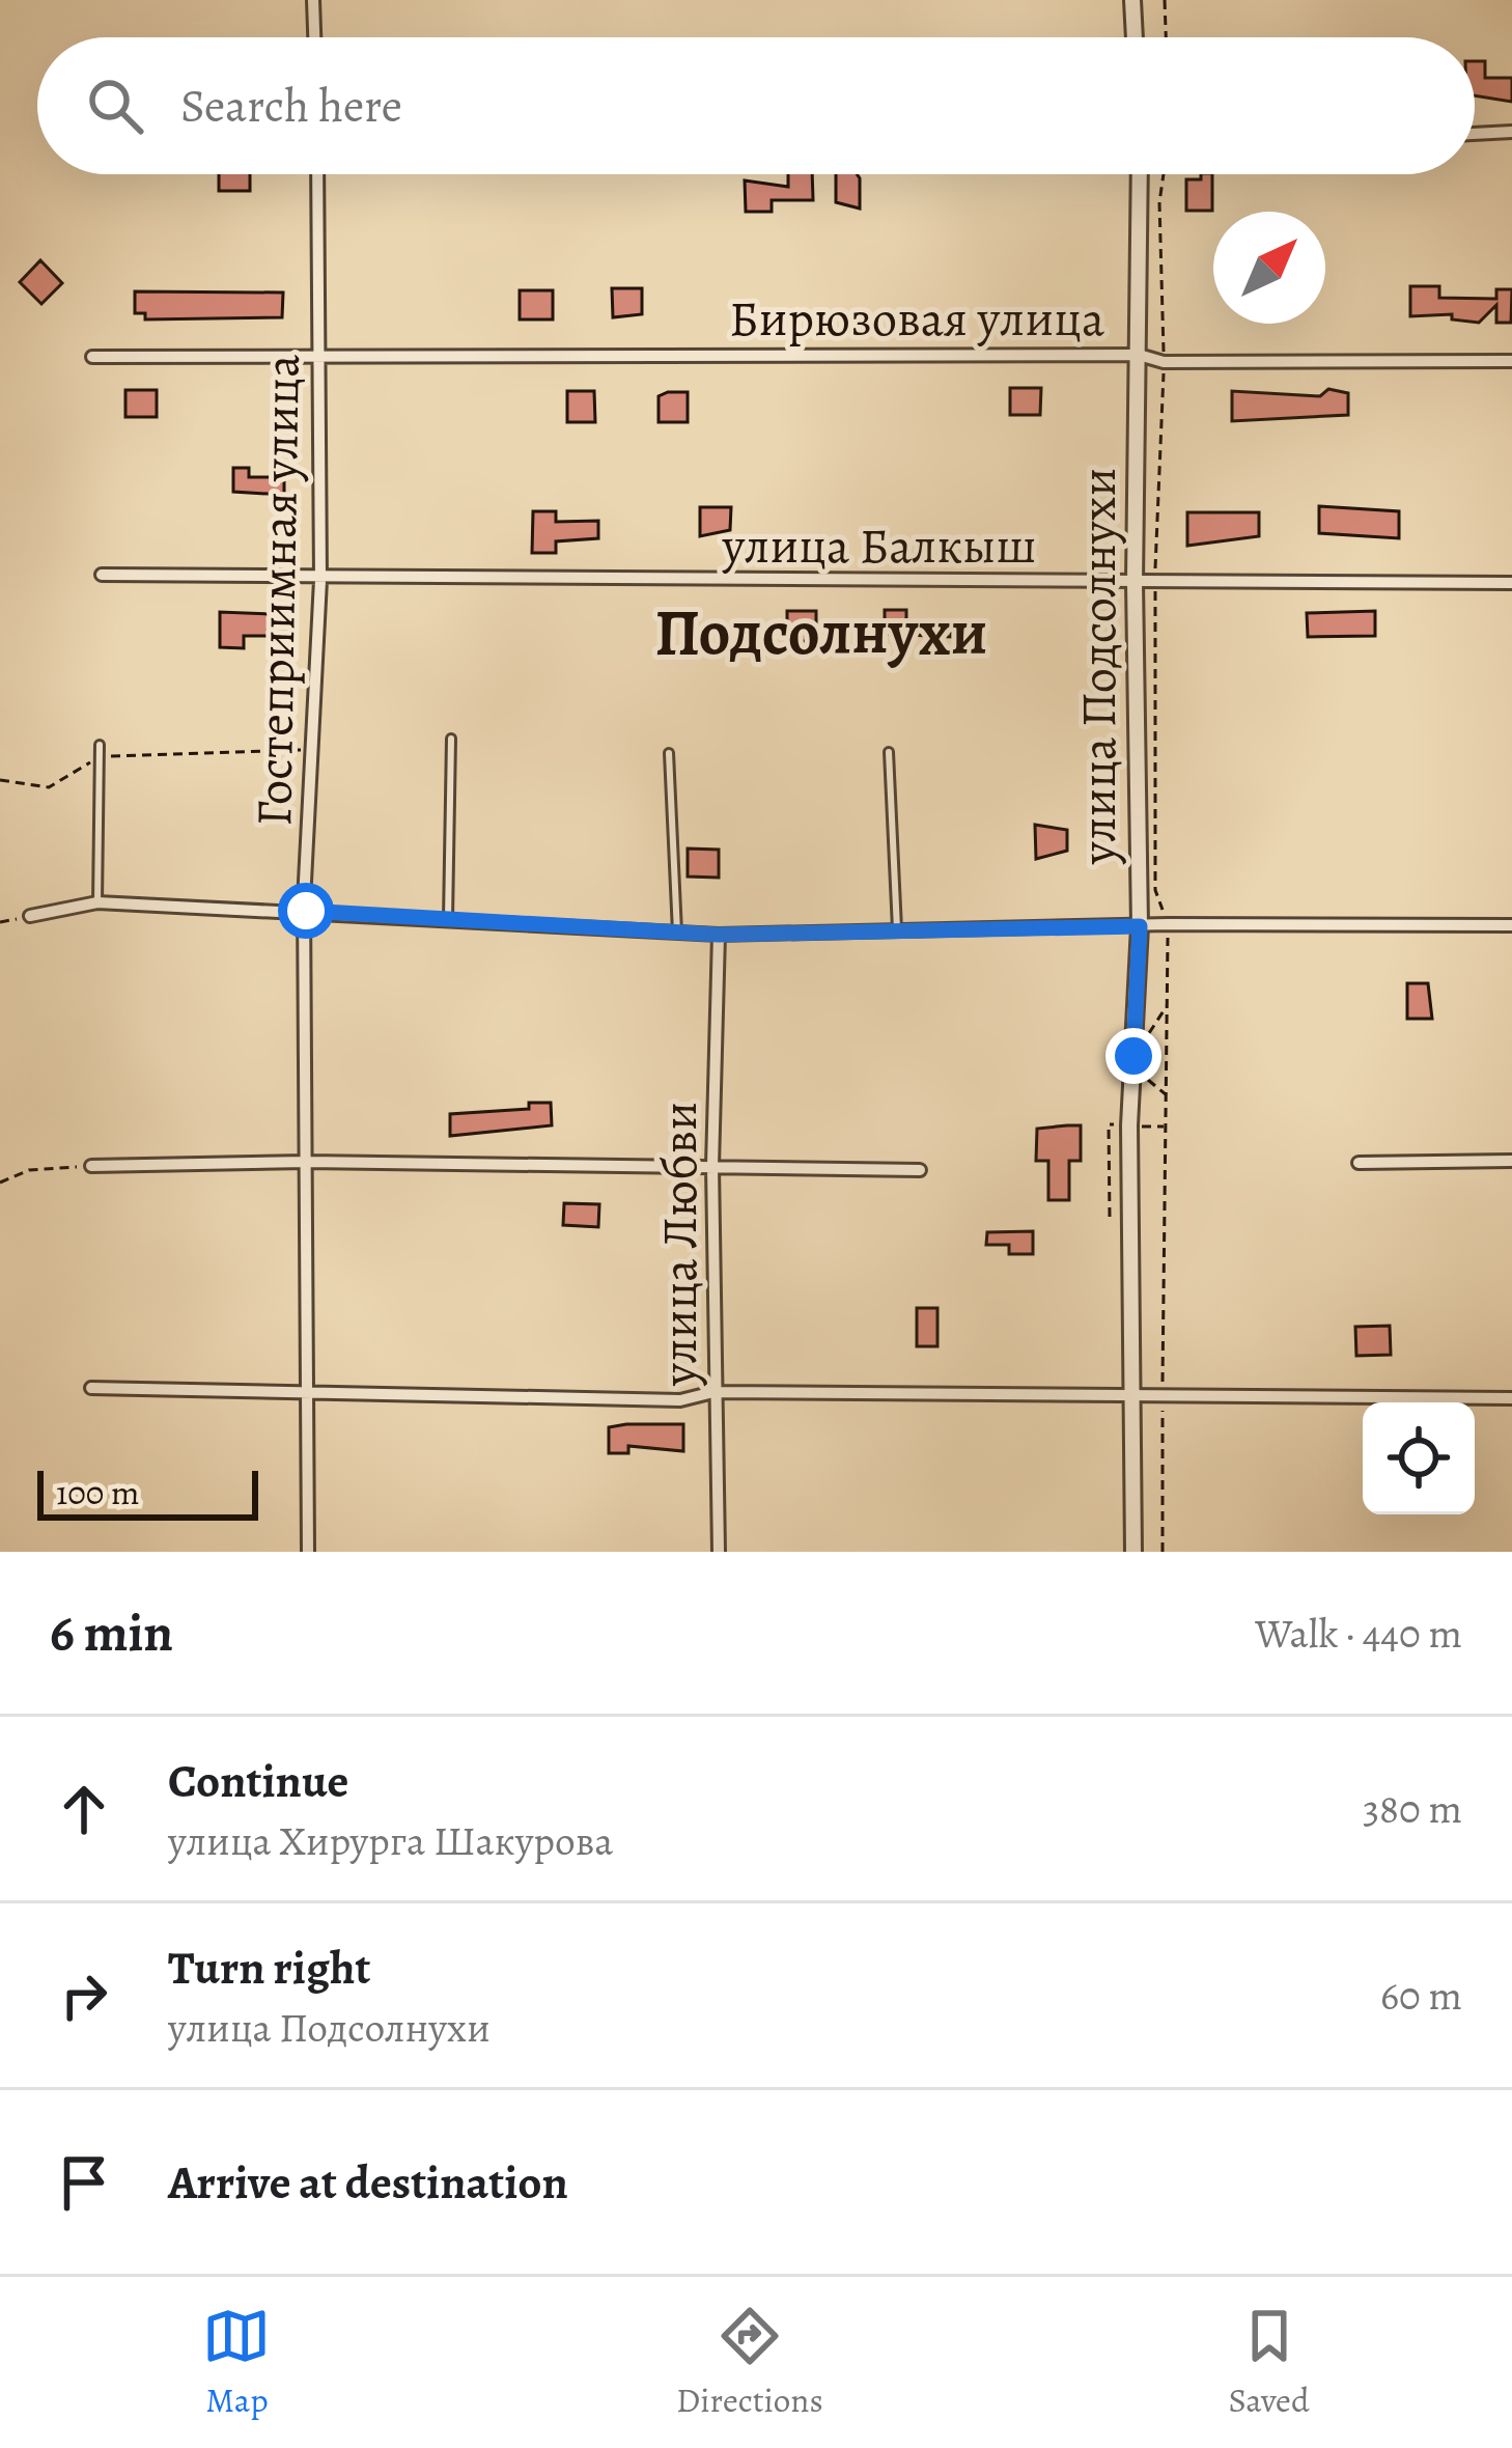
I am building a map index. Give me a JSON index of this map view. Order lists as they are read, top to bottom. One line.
{"streets":{"street":["Бирюзовая улица","улица Балкыш","Гостеприимная улица","улица Подсолнухи","улица Любви"]},"crossings":[["Бирюзовая улица","Гостеприимная улица"],["Бирюзовая улица","улица Подсолнухи"],["улица Балкыш","Гостеприимная улица"],["улица Балкыш","улица Подсолнухи"]],"districts":["Подсолнухи"],"scale_bar":"100 m","north":"top right","page":{"search":"Search here","scale":"100 m","heading":["6 min","Walk · 440 m"],"list":[["Continue","улица Хирурга Шакурова","380 m"],["Turn right","улица Подсолнухи","60 m"],"Arrive at destination"],"nav":["Map","Directions","Saved"]}}
